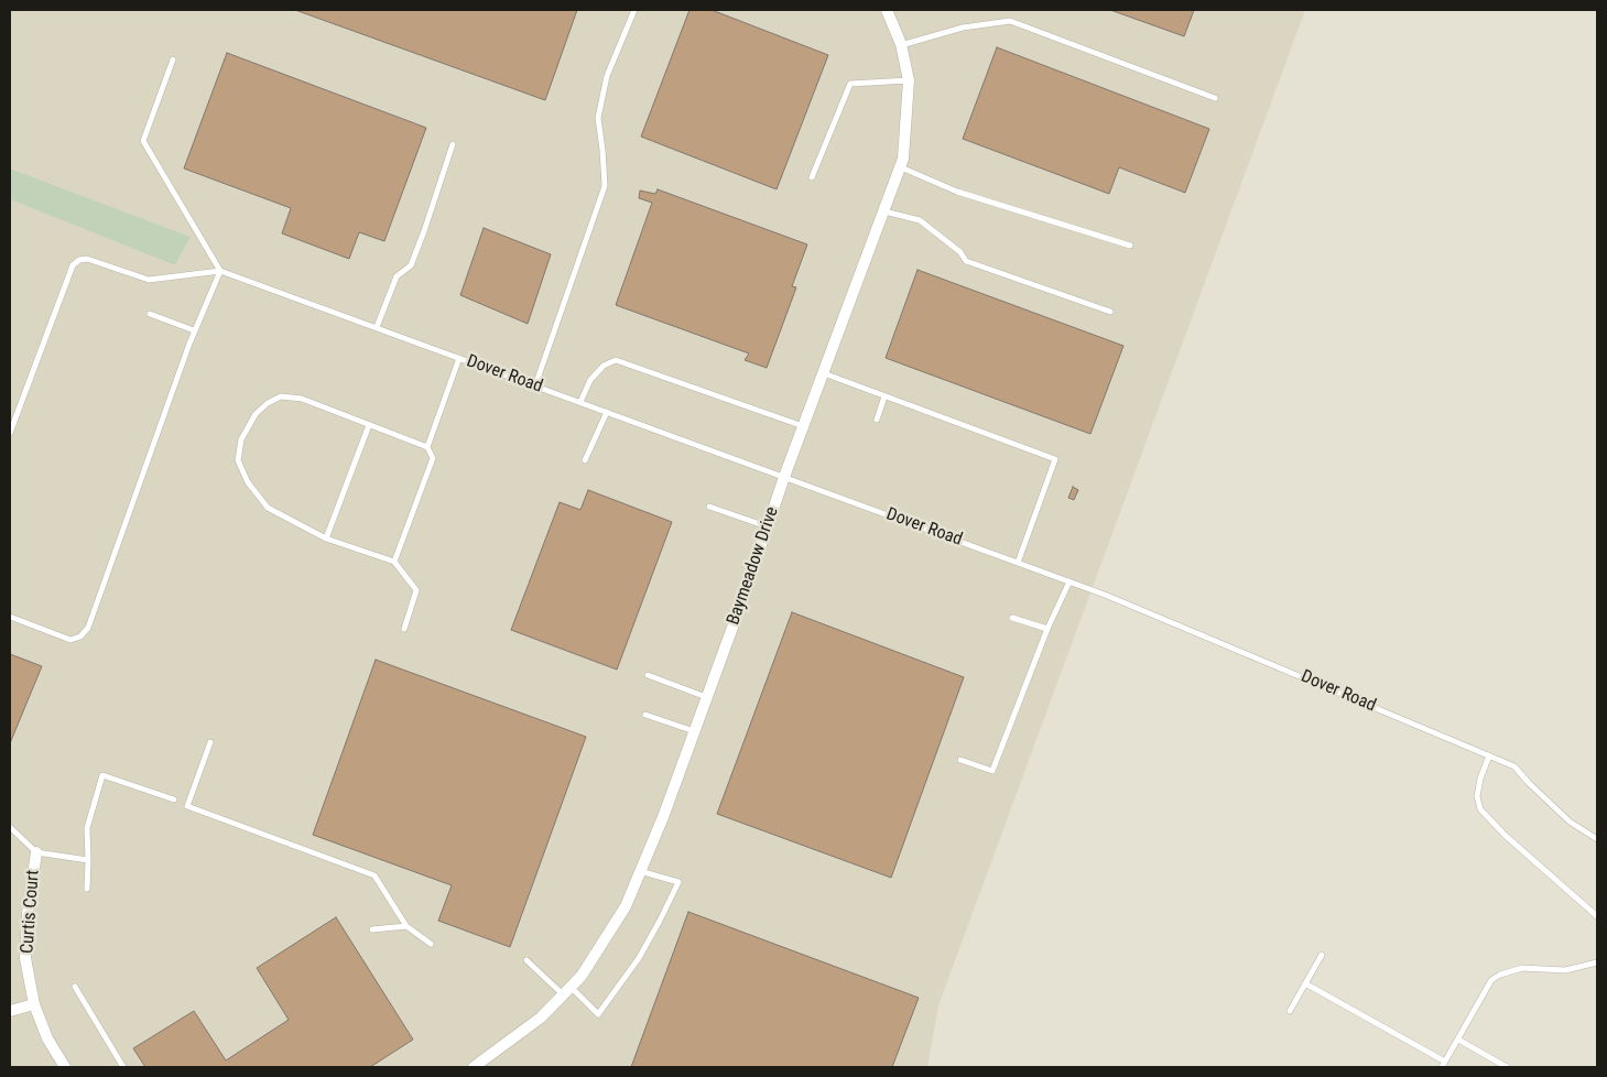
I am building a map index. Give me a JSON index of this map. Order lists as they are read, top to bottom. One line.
{"streets":{"street":["Baymeadow Drive","Curtis Court"],"lane":["Dover Road"]},"crossings":[["Dover Road","Baymeadow Drive"]]}
